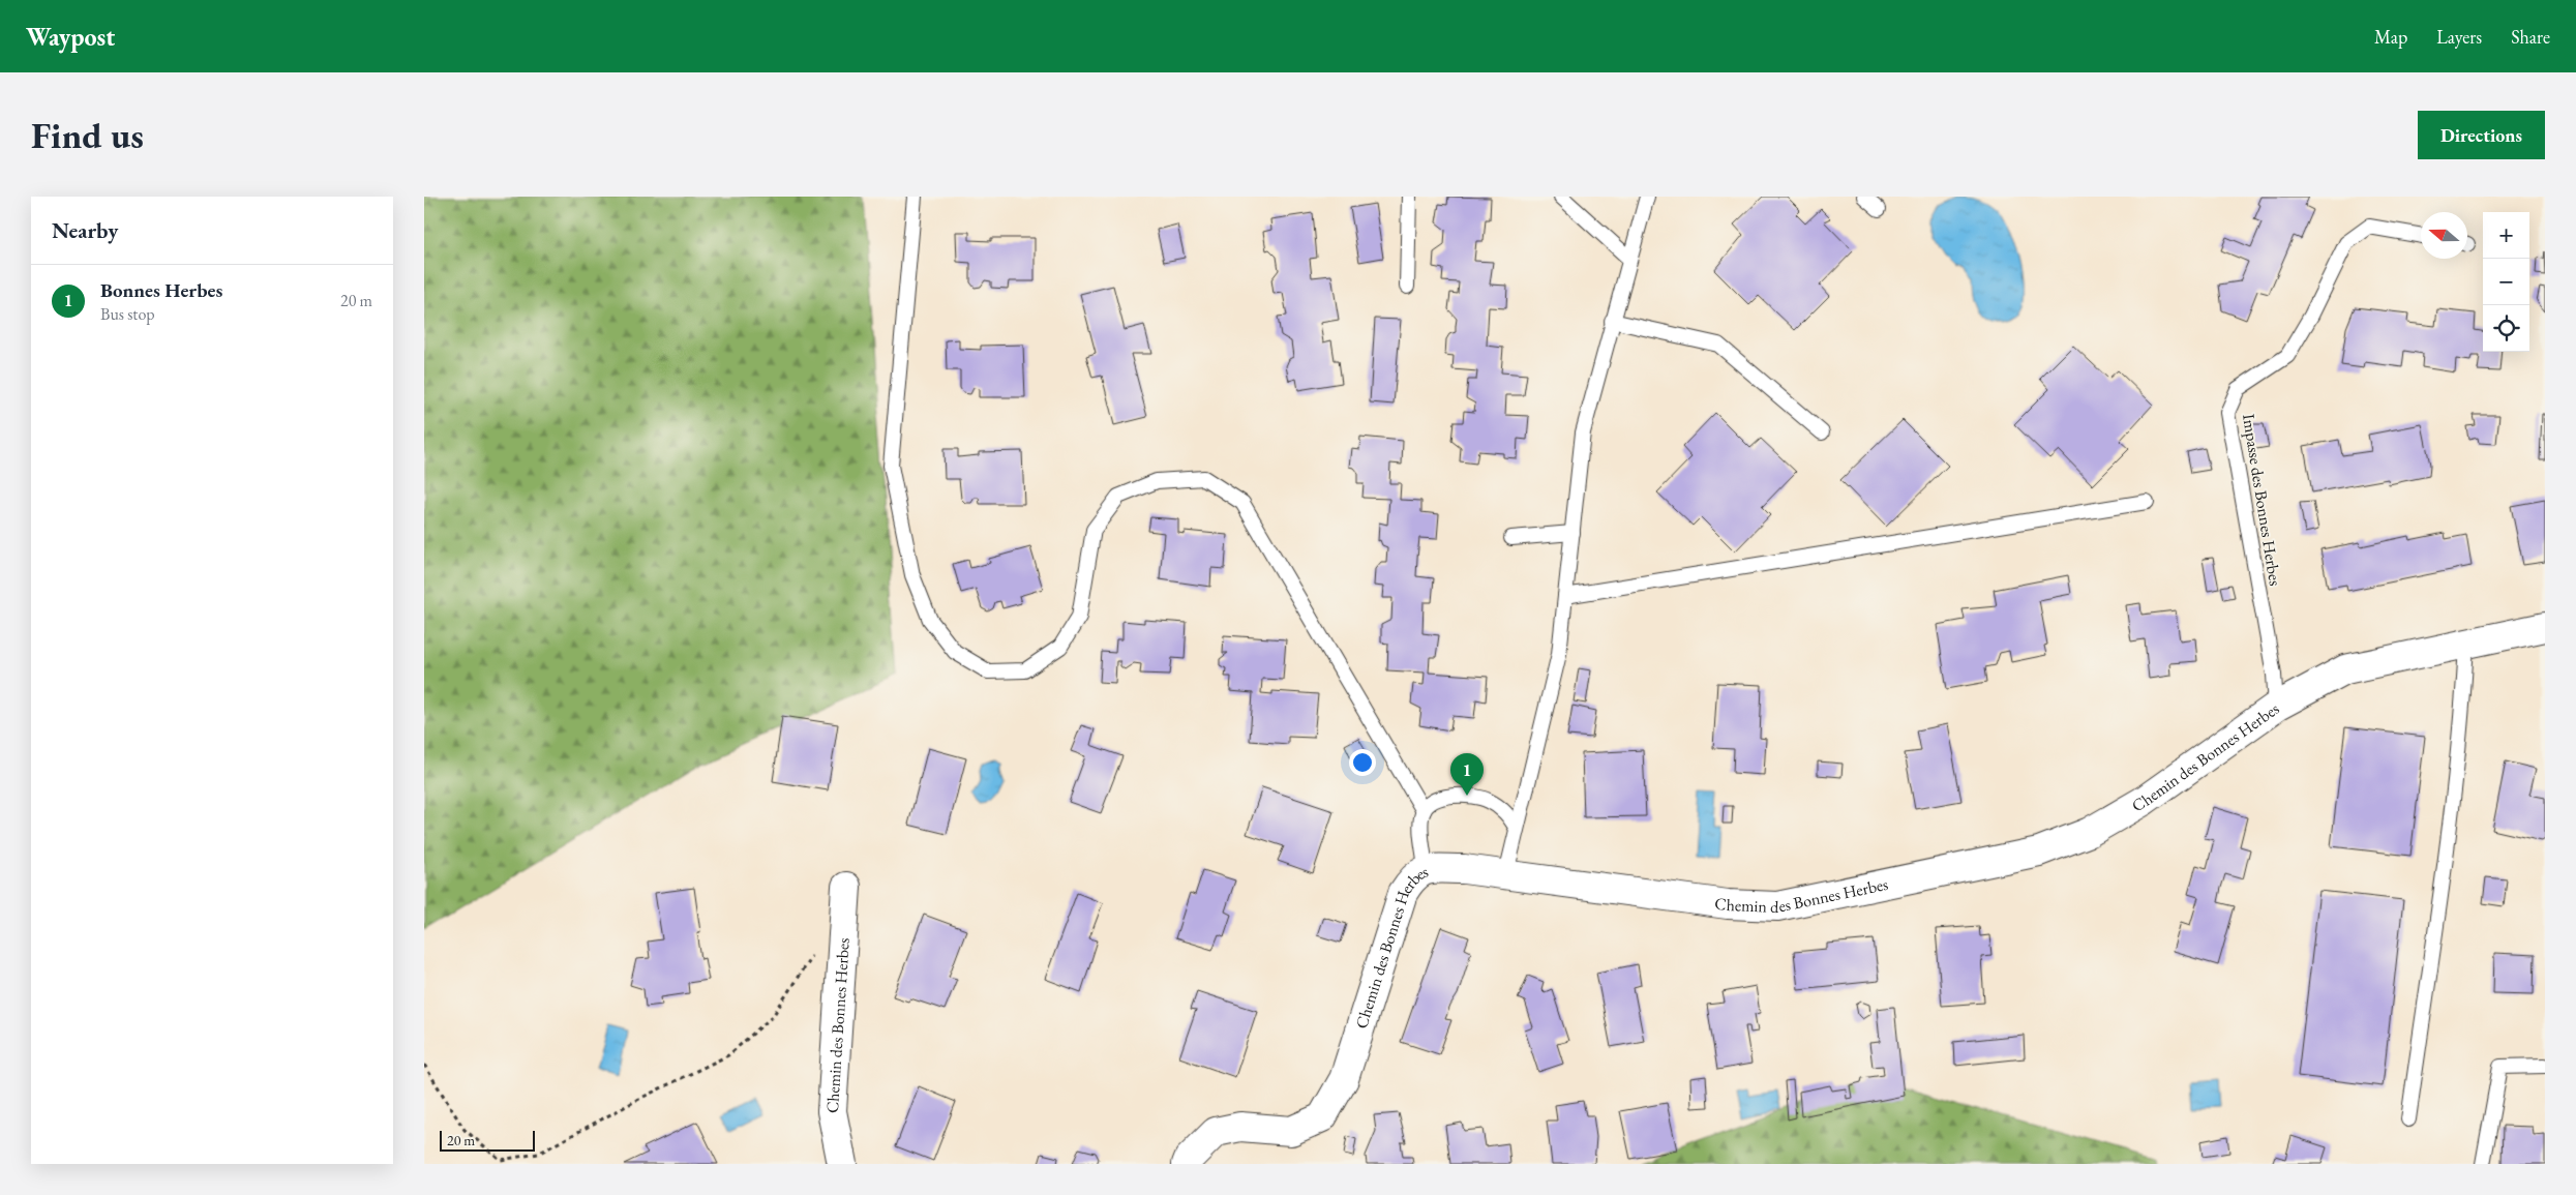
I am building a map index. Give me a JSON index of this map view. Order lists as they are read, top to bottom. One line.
{"streets":{"street":["Chemin des Bonnes Herbes"],"lane":["Impasse des Bonnes Herbes"]},"crossings":[["Impasse des Bonnes Herbes","Chemin des Bonnes Herbes"]],"scale_bar":"20 m","north":"left","page":{"header":"Waypost","nav":["Map","Layers","Share"],"buttons":"Directions","title":"Find us","heading":"Nearby","map_buttons":["+","−"],"list":[{"mark":"1","name":"Bonnes Herbes","note":"Bus stop","value":"20 m"}],"pins":"1","scale":"20 m"}}
